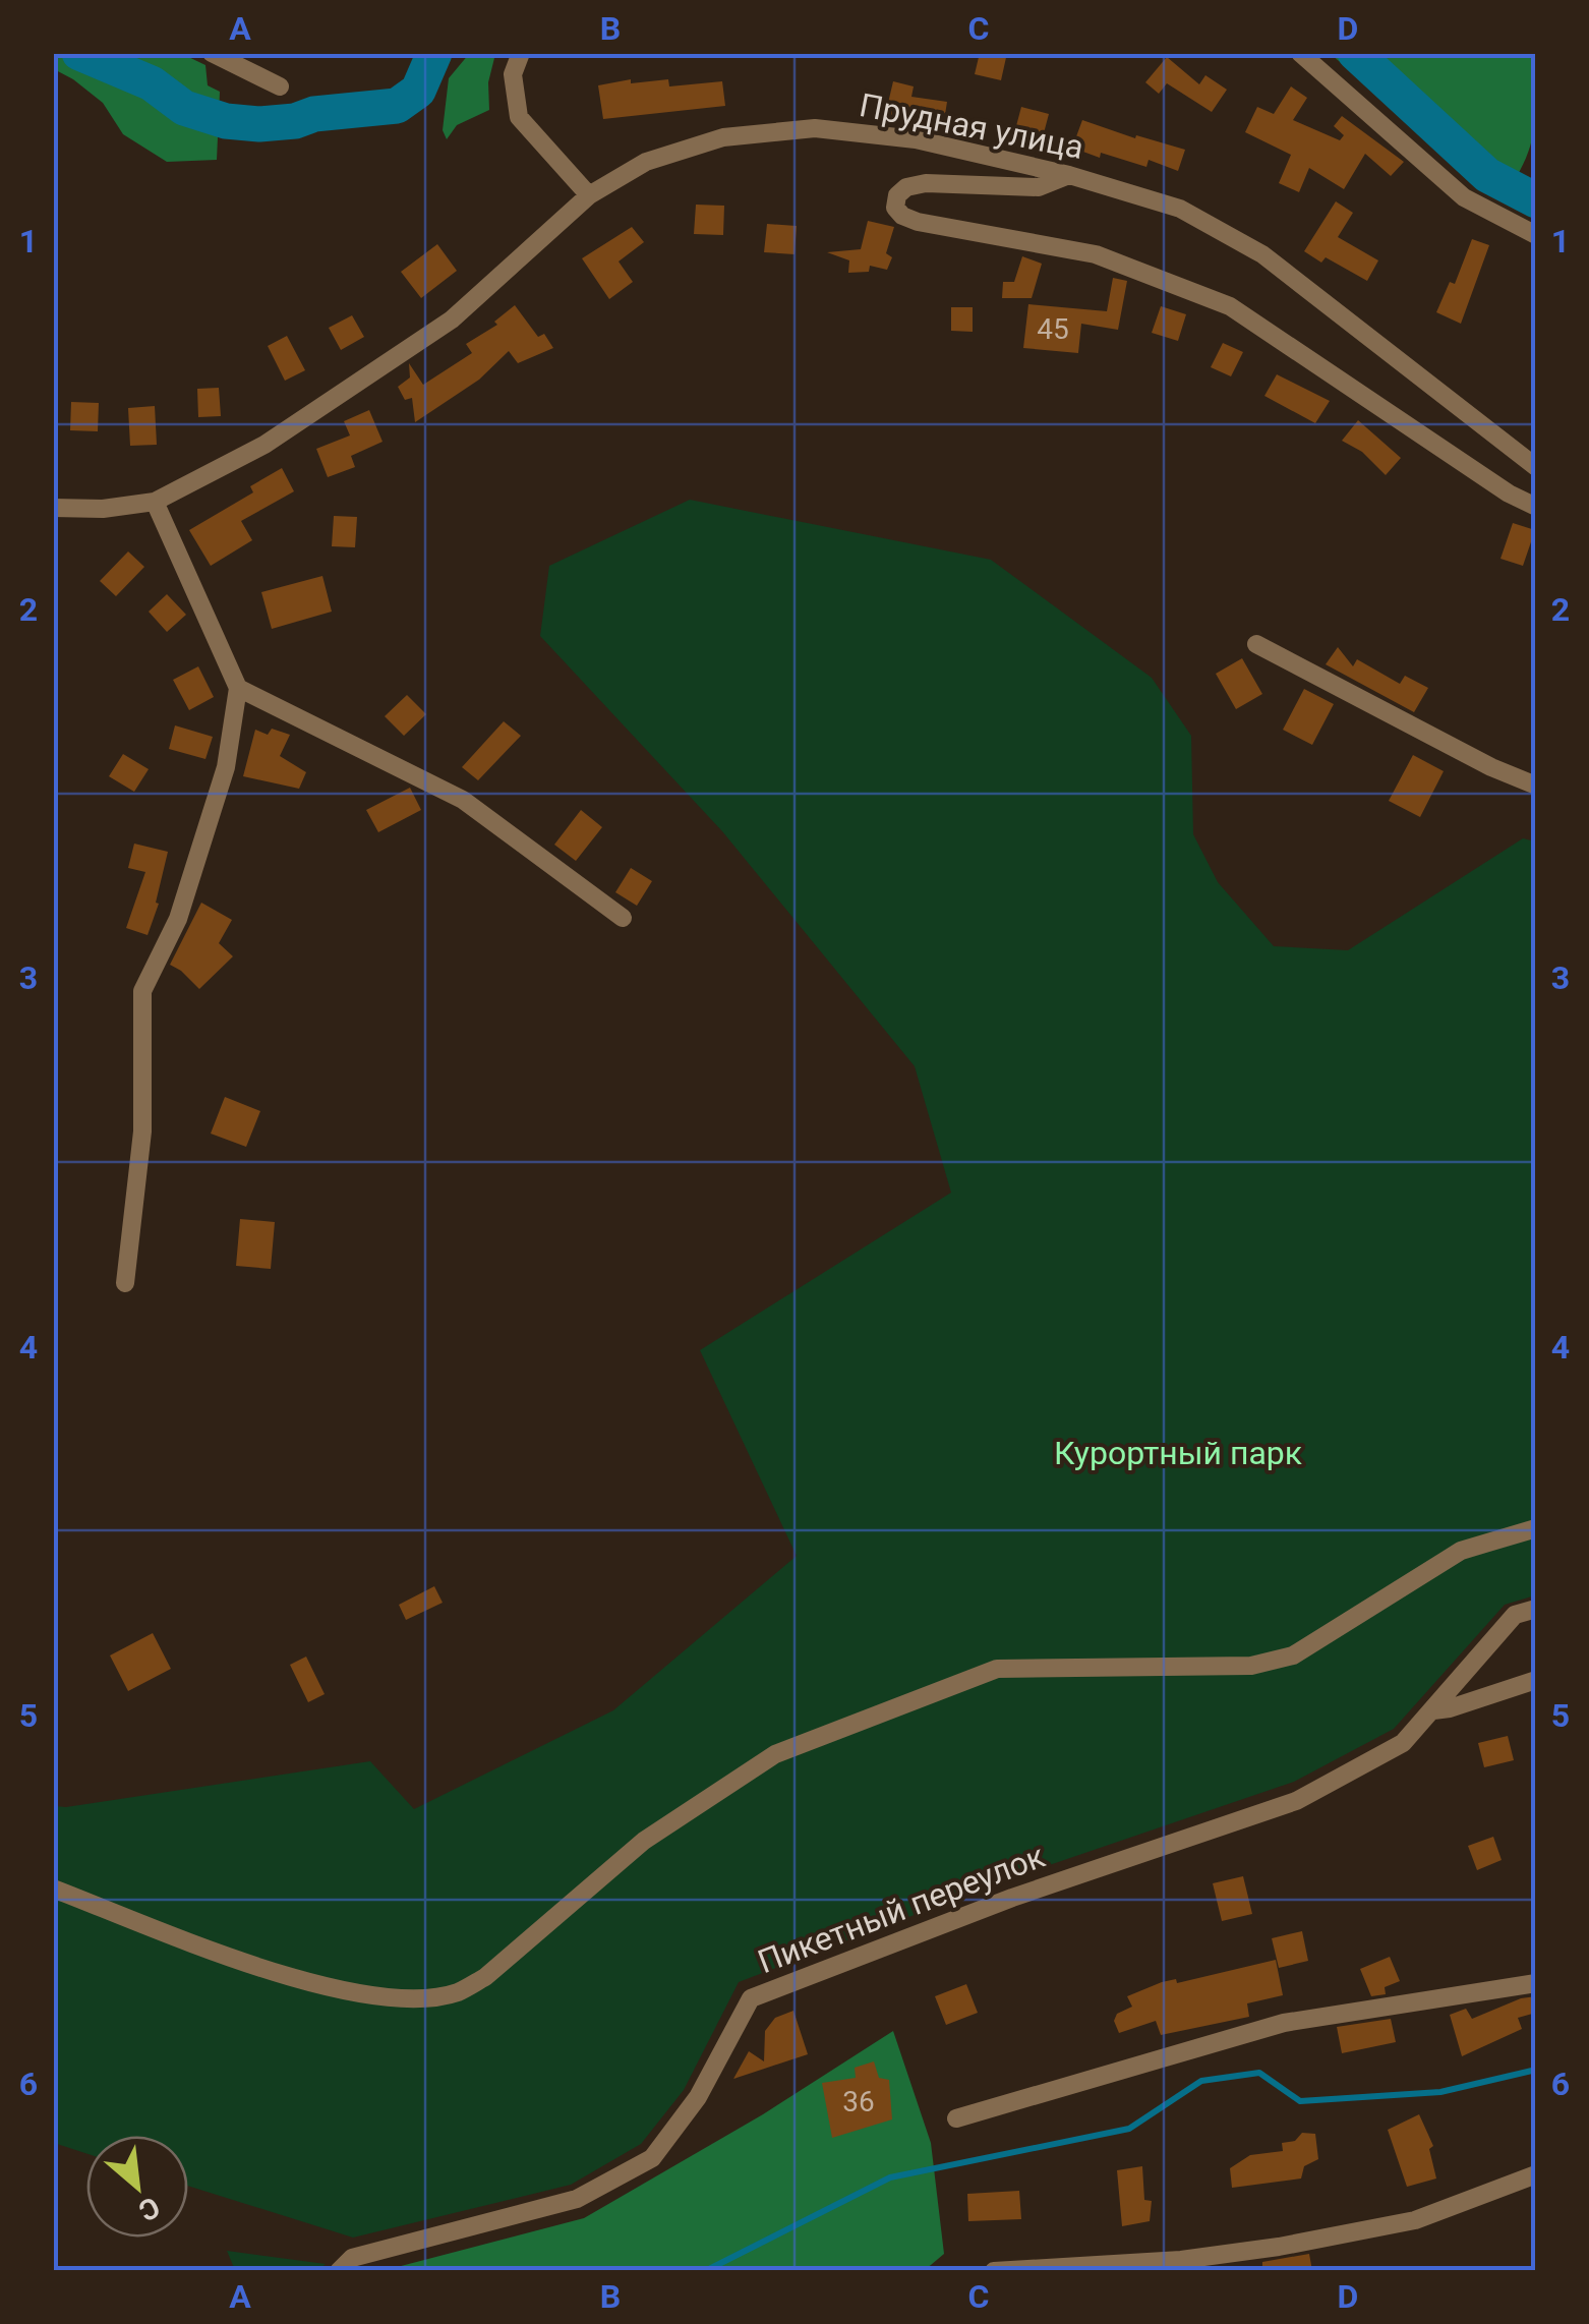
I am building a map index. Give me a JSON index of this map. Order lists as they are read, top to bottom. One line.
{"streets":{"street":["Прудная улица","Пикетный переулок"]},"parks":["Курортный парк"],"house_numbers":["45","36"],"north":"bottom right","grid":{"columns":["A","B","C","D"],"rows":["1","2","3","4","5","6"]}}
